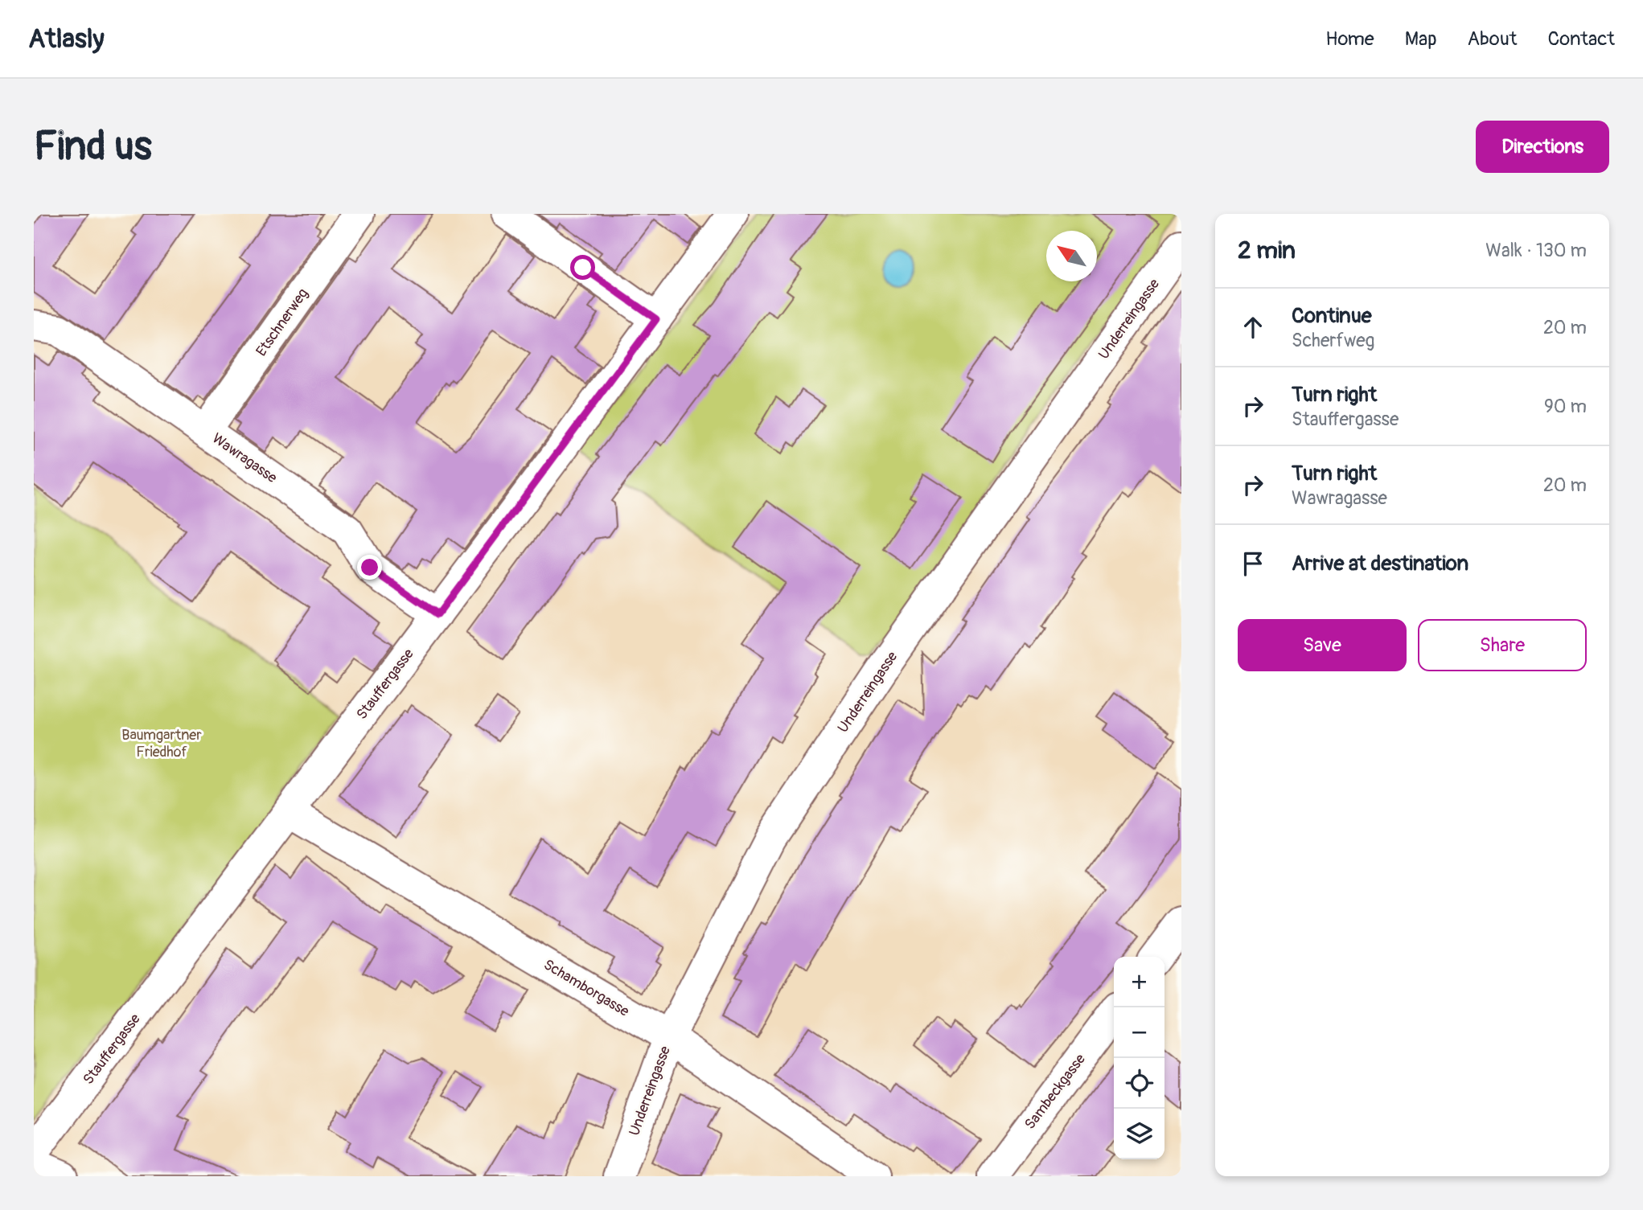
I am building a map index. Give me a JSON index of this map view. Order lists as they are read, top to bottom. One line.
{"streets":{"street":["Underreingasse","Etschnerweg","Wawragasse","Stauffergasse","Schamborgasse","Sambeckgasse"]},"crossings":[["Underreingasse","Schamborgasse"],["Etschnerweg","Wawragasse"],["Wawragasse","Stauffergasse"],["Stauffergasse","Schamborgasse"]],"parks":["Baumgartner Friedhof"],"north":"top left","page":{"header":"Atlasly","nav":["Home","Map","About","Contact"],"buttons":["Directions",["Save","Share"]],"title":"Find us","heading":["2 min","Walk · 130 m"],"list":[["Continue","Scherfweg","20 m"],["Turn right","Stauffergasse","90 m"],["Turn right","Wawragasse","20 m"],"Arrive at destination"],"map_buttons":["+","−"]}}
